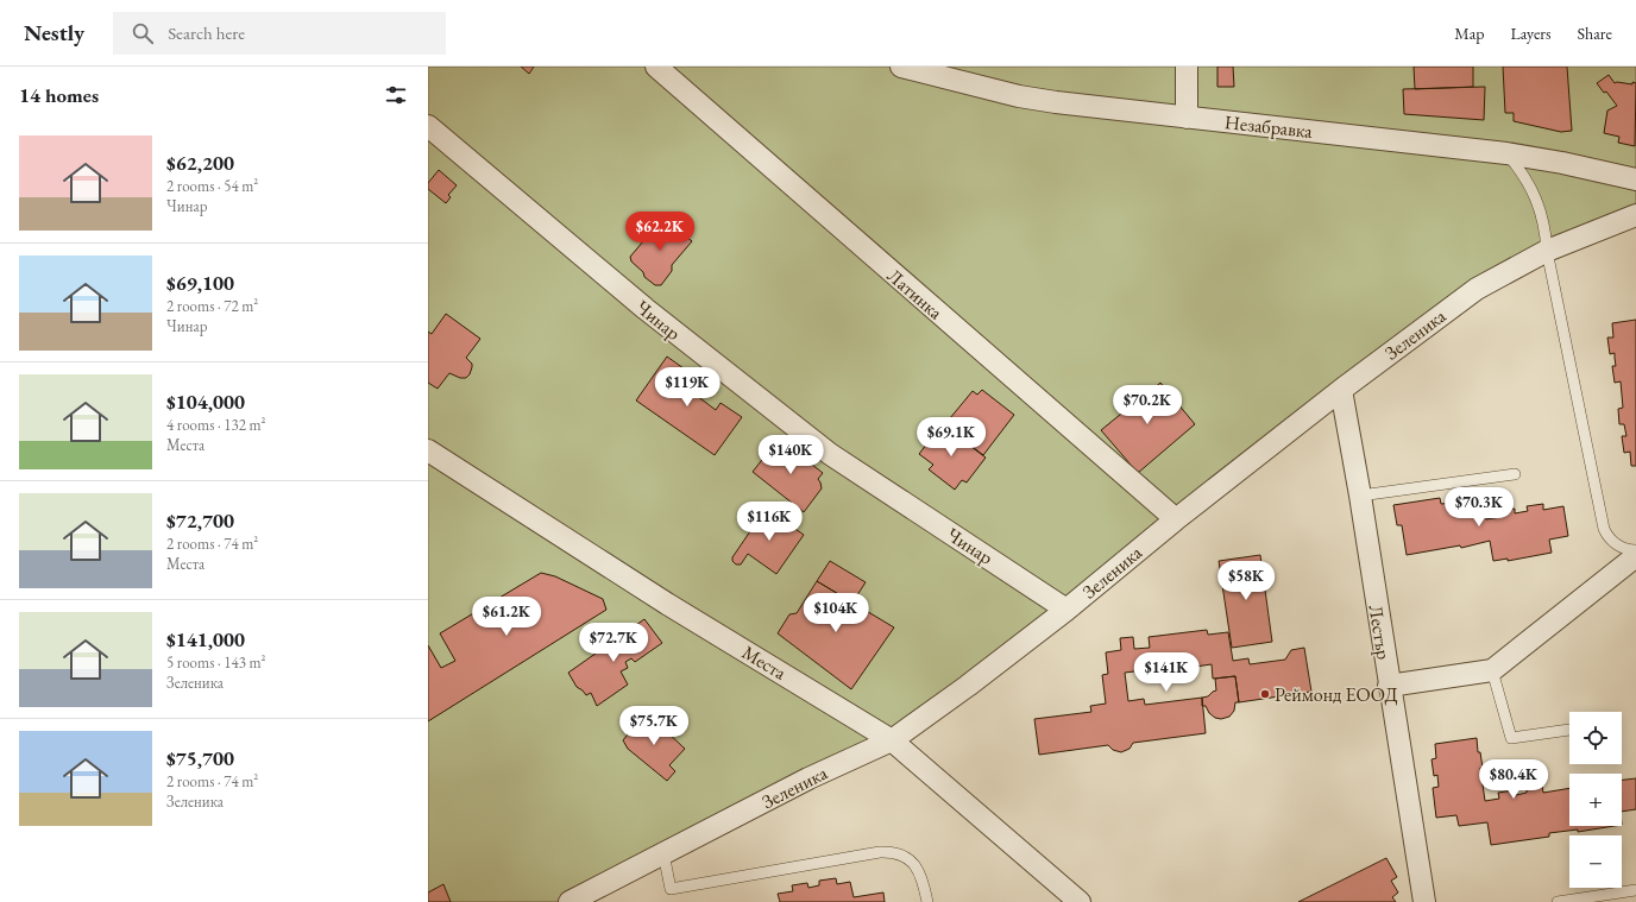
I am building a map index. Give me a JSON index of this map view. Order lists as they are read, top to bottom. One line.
{"streets":{"street":["Незабравка","Латинка","Чинар","Зеленика","Лестър","Места"]},"crossings":[["Латинка","Зеленика"],["Чинар","Зеленика"],["Зеленика","Лестър"],["Зеленика","Места"]],"places":["Реймонд ЕООД"],"page":{"header":"Nestly","search":"Search here","nav":["Map","Layers","Share"],"heading":"14 homes","list":[{"name":"$62,200","note":"2 rooms · 54 m² · Чинар"},{"name":"$69,100","note":"2 rooms · 72 m² · Чинар"},{"name":"$104,000","note":"4 rooms · 132 m² · Места"},{"name":"$72,700","note":"2 rooms · 74 m² · Места"},{"name":"$141,000","note":"5 rooms · 143 m² · Зеленика"},{"name":"$75,700","note":"2 rooms · 74 m² · Зеленика"}],"price":["$62.2K","$119K","$70.2K","$69.1K","$140K","$70.3K","$116K","$58K","$104K","$61.2K","$72.7K","$141K","$75.7K","$80.4K"],"map_buttons":["+","−"]}}
